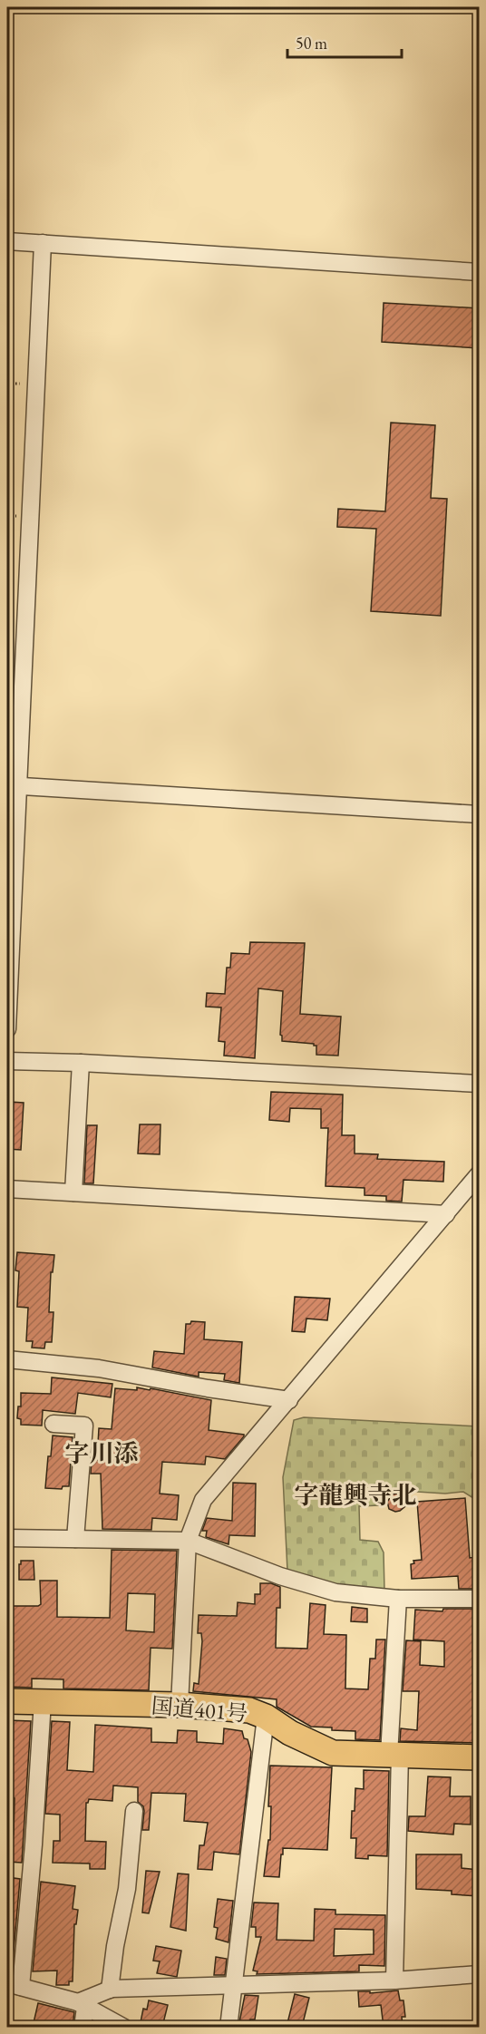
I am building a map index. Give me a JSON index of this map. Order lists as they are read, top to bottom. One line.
{"streets":{"highway":["国道401号"]},"districts":["字川添","字龍興寺北"],"scale_bar":"50 m"}
